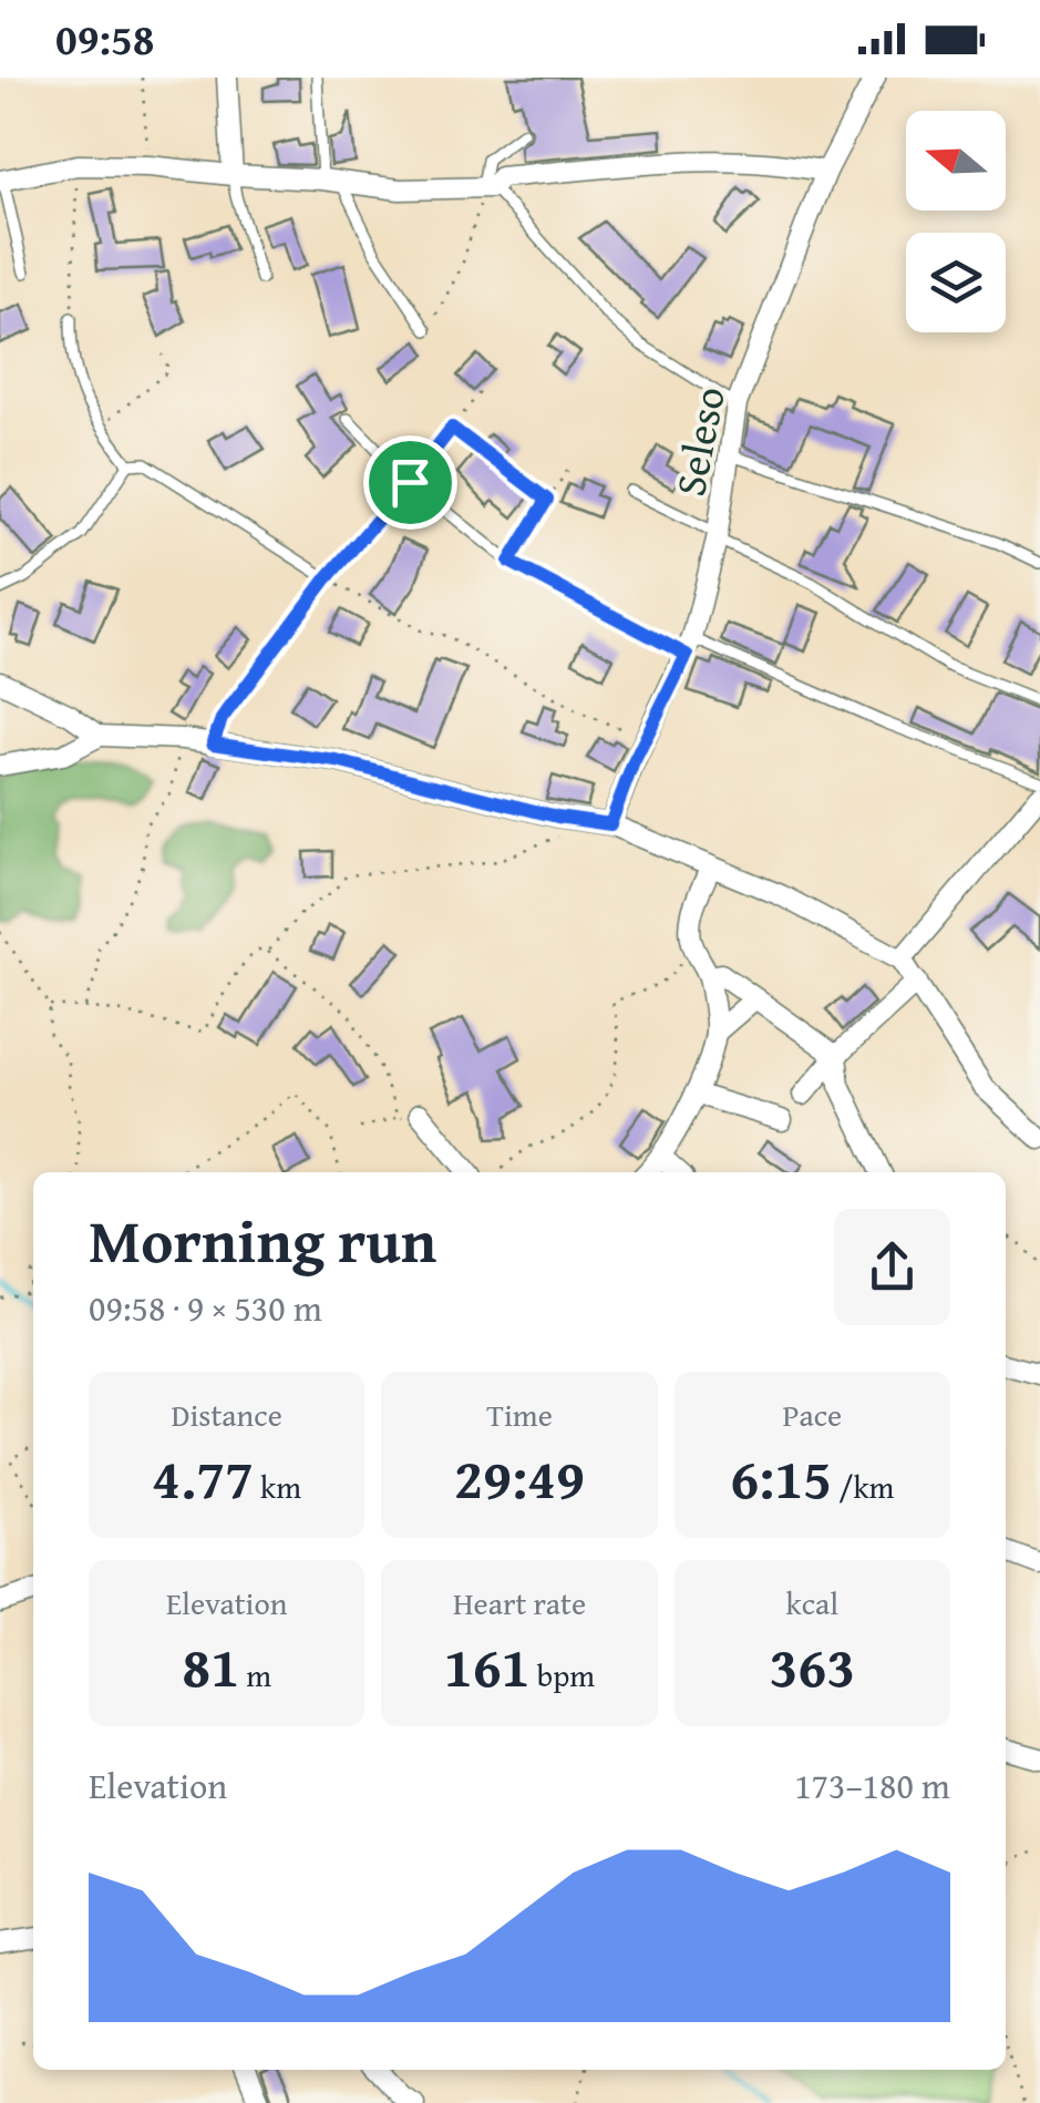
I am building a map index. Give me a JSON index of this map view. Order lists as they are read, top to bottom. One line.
{"streets":{"street":["Seleso"]},"north":"left","page":{"status":"09:58","heading":["Morning run","09:58 · 9 × 530 m"],"stats":[["Distance","4.77 km"],["Time","29:49"],["Pace","6:15 /km"],["Elevation","81 m"],["Heart rate","161 bpm"],["kcal","363"]],"chart":["Elevation","173–180 m"]}}
